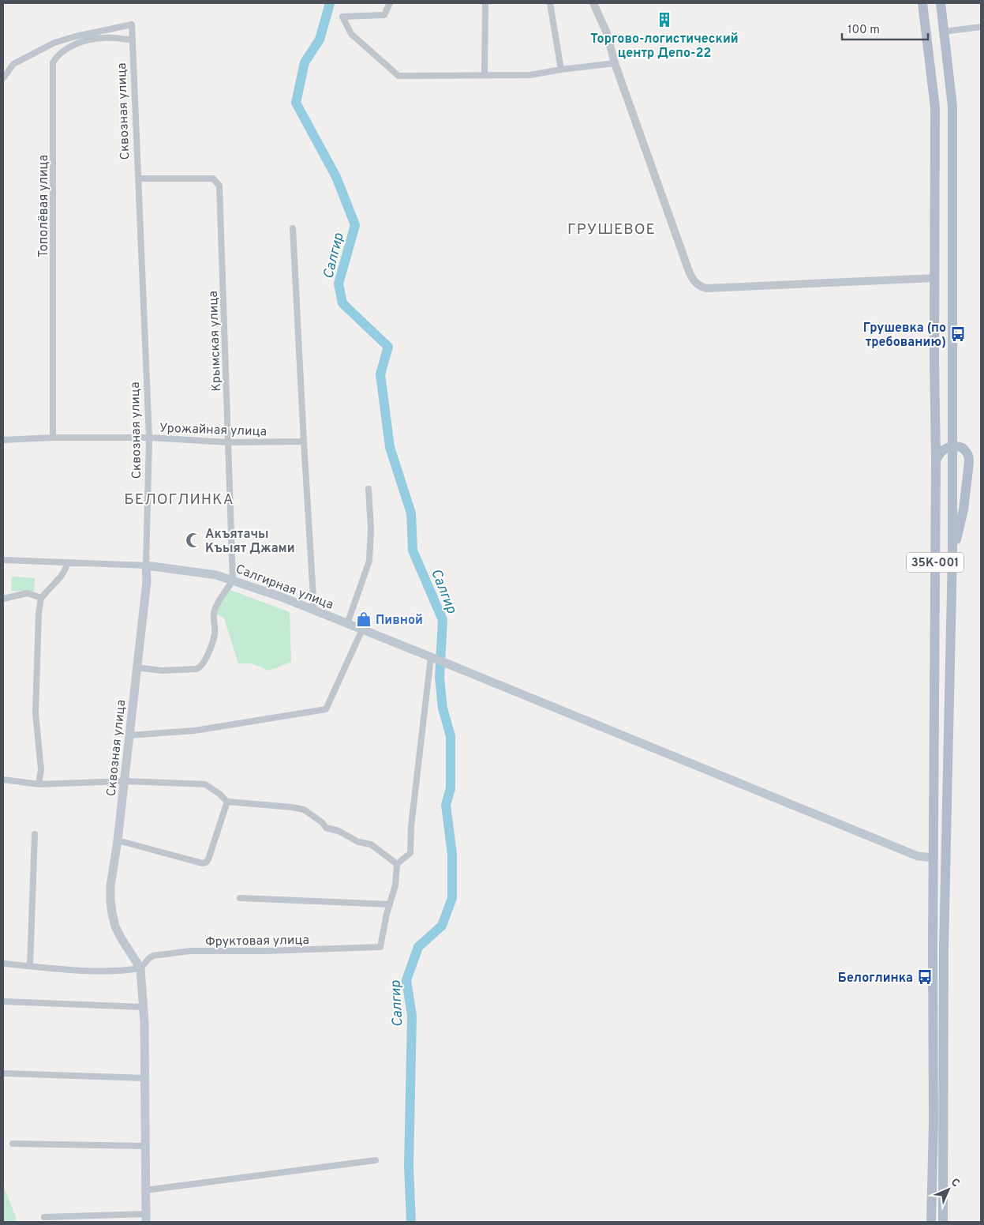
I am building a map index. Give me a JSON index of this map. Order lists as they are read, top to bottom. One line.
{"streets":{"main road":["Сквозная улица","35К-001","Салгирная улица"],"street":["Тополёвая улица","Крымская улица","Урожайная улица","Фруктовая улица"]},"crossings":[["Сквозная улица","Тополёвая улица"],["Сквозная улица","Крымская улица"],["Сквозная улица","Урожайная улица"],["Сквозная улица","Салгирная улица"],["Сквозная улица","Фруктовая улица"],["Тополёвая улица","Урожайная улица"],["Крымская улица","Урожайная улица"],["Крымская улица","Салгирная улица"],["35К-001","Салгирная улица"]],"districts":["ГРУШЕВОЕ","БЕЛОГЛИНКА"],"water":["Салгир"],"places":{"building":["Торгово-логистический центр Депо-22"],"bus stop":["Грушевка (по требованию)","Белоглинка"],"mosque":["Акъятачы Къыят Джами"],"shop":["Пивной"]},"scale_bar":"100 m","north":"top right"}
